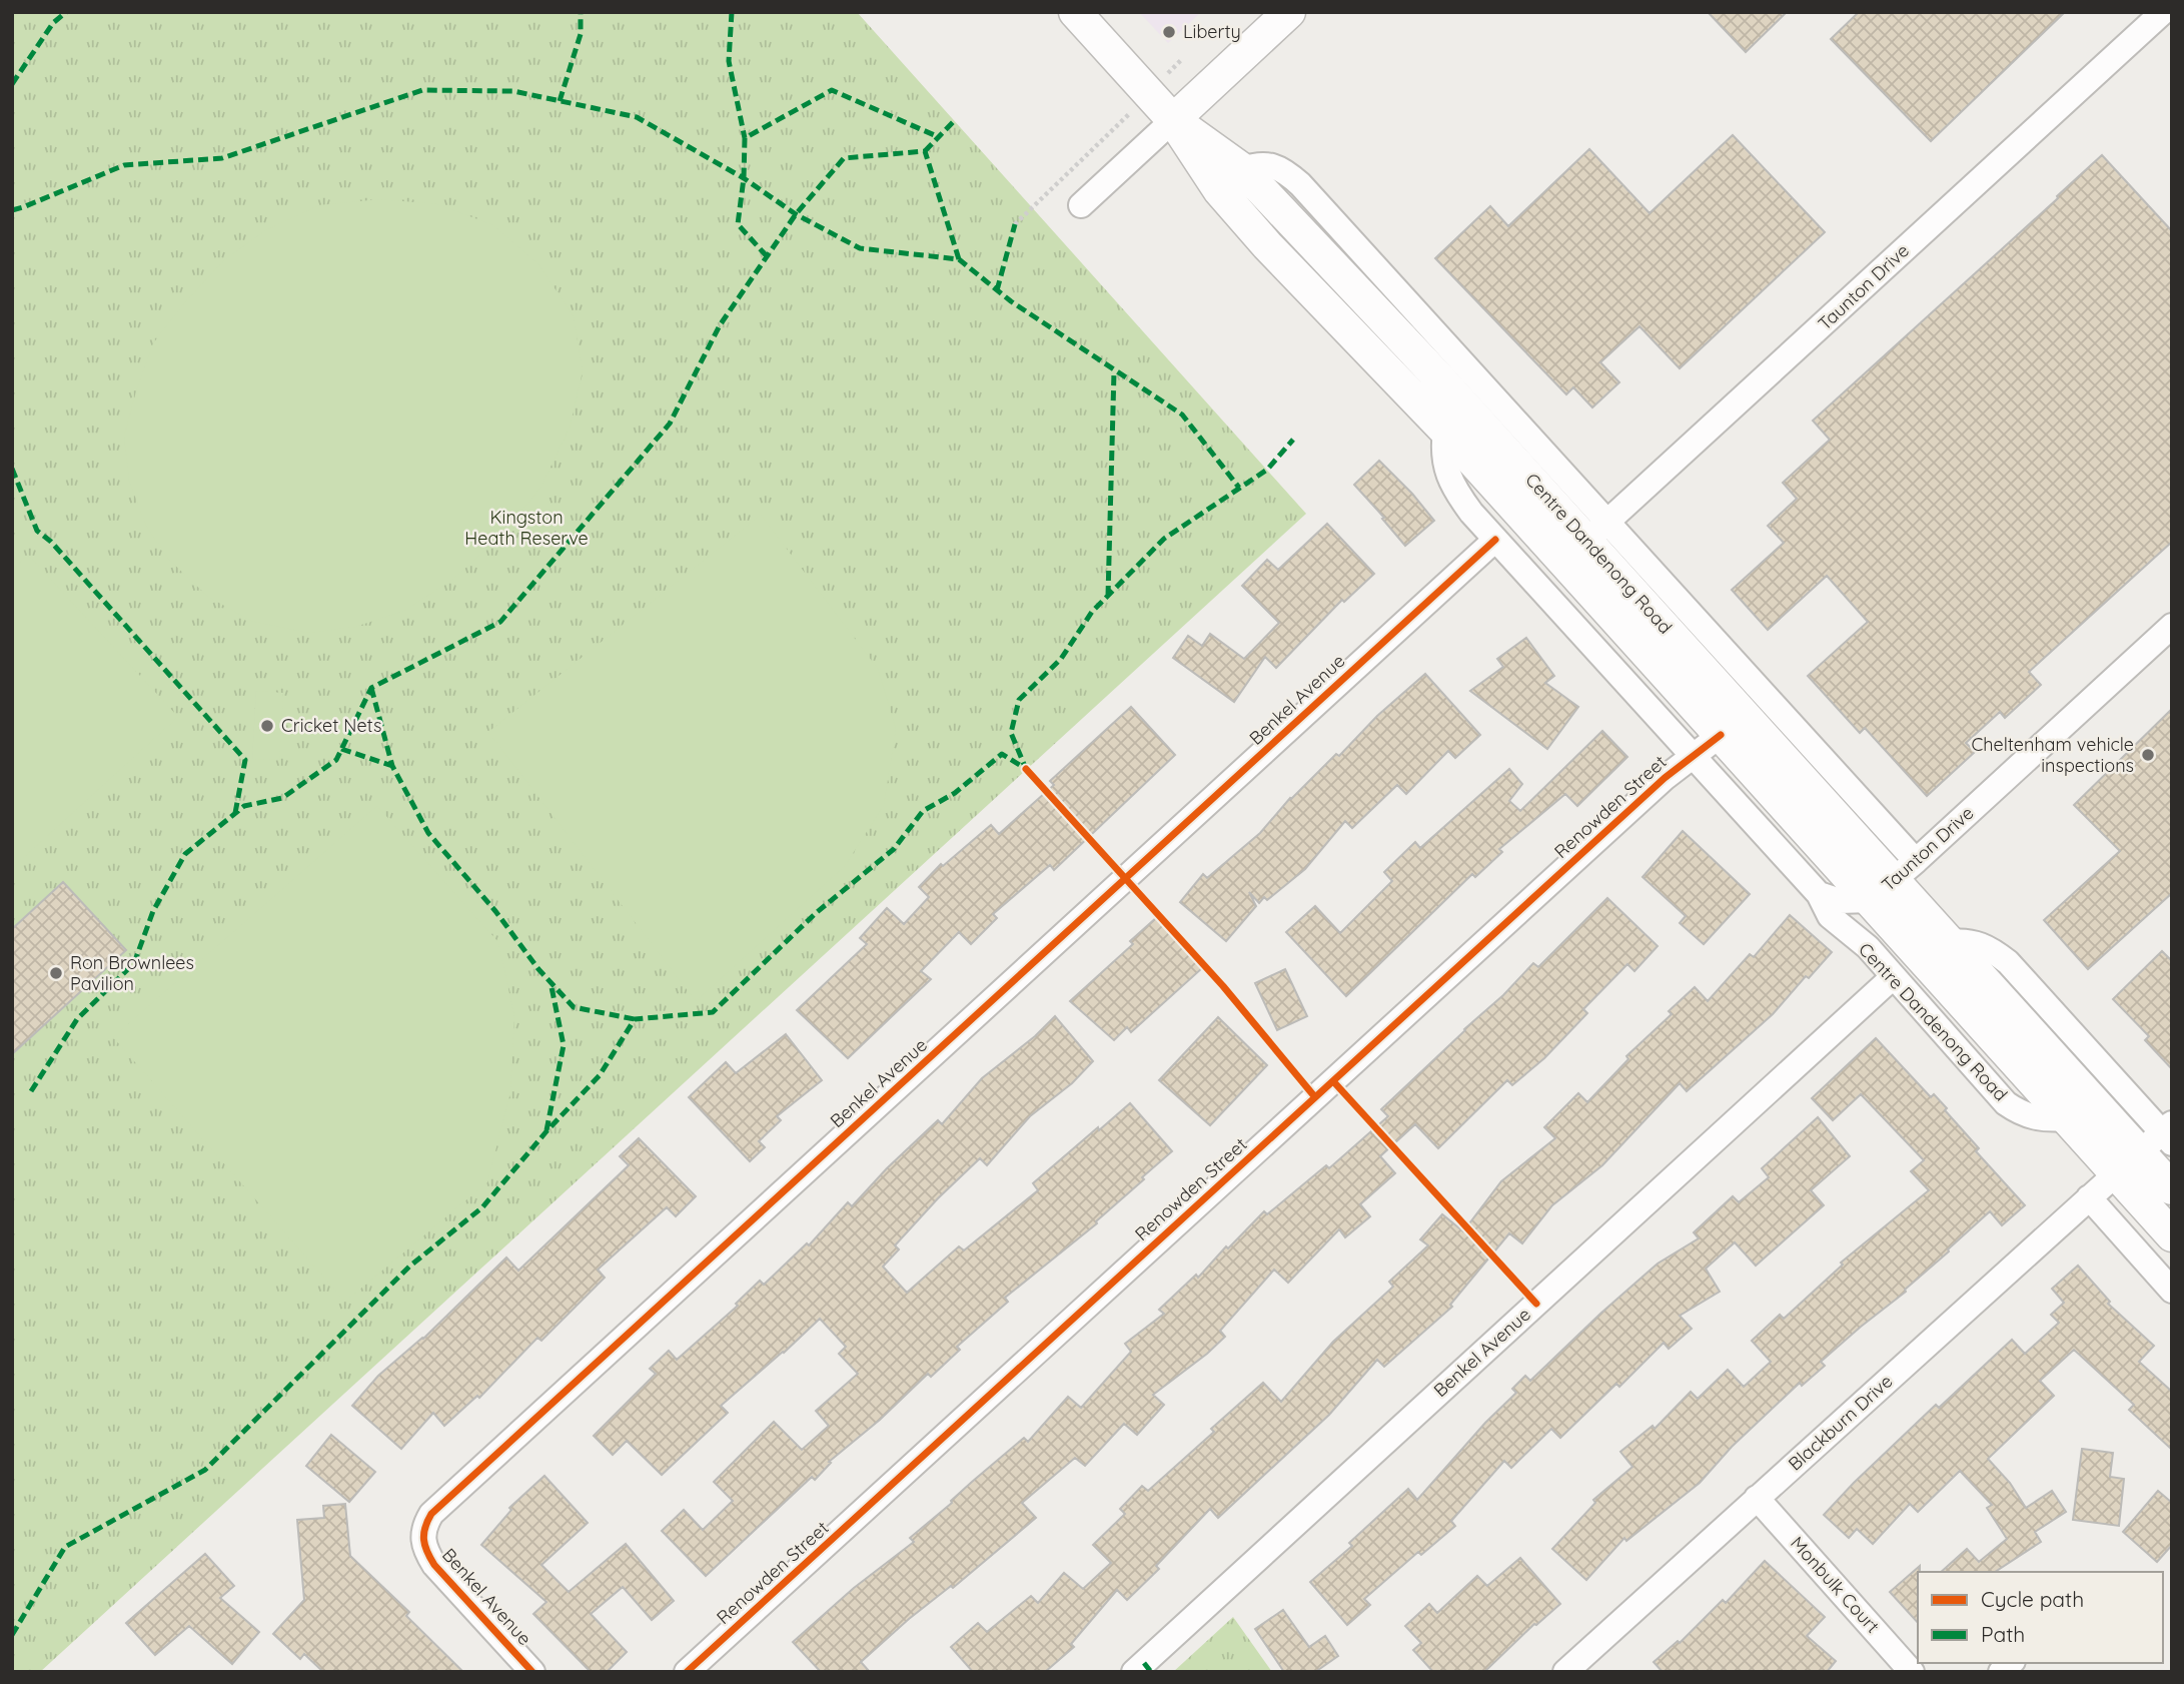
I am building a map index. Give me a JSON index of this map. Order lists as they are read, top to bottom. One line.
{"streets":{"main road":["Centre Dandenong Road"],"street":["Taunton Drive","Benkel Avenue","Renowden Street","Blackburn Drive","Monbulk Court"]},"crossings":[["Taunton Drive","Centre Dandenong Road"],["Centre Dandenong Road","Benkel Avenue"],["Centre Dandenong Road","Renowden Street"],["Centre Dandenong Road","Blackburn Drive"],["Blackburn Drive","Monbulk Court"]],"parks":["Kingston Heath Reserve"],"places":["Liberty","Cricket Nets","Cheltenham vehicle inspections","Ron Brownlees Pavilion"],"legend":["Cycle path","Path"]}
